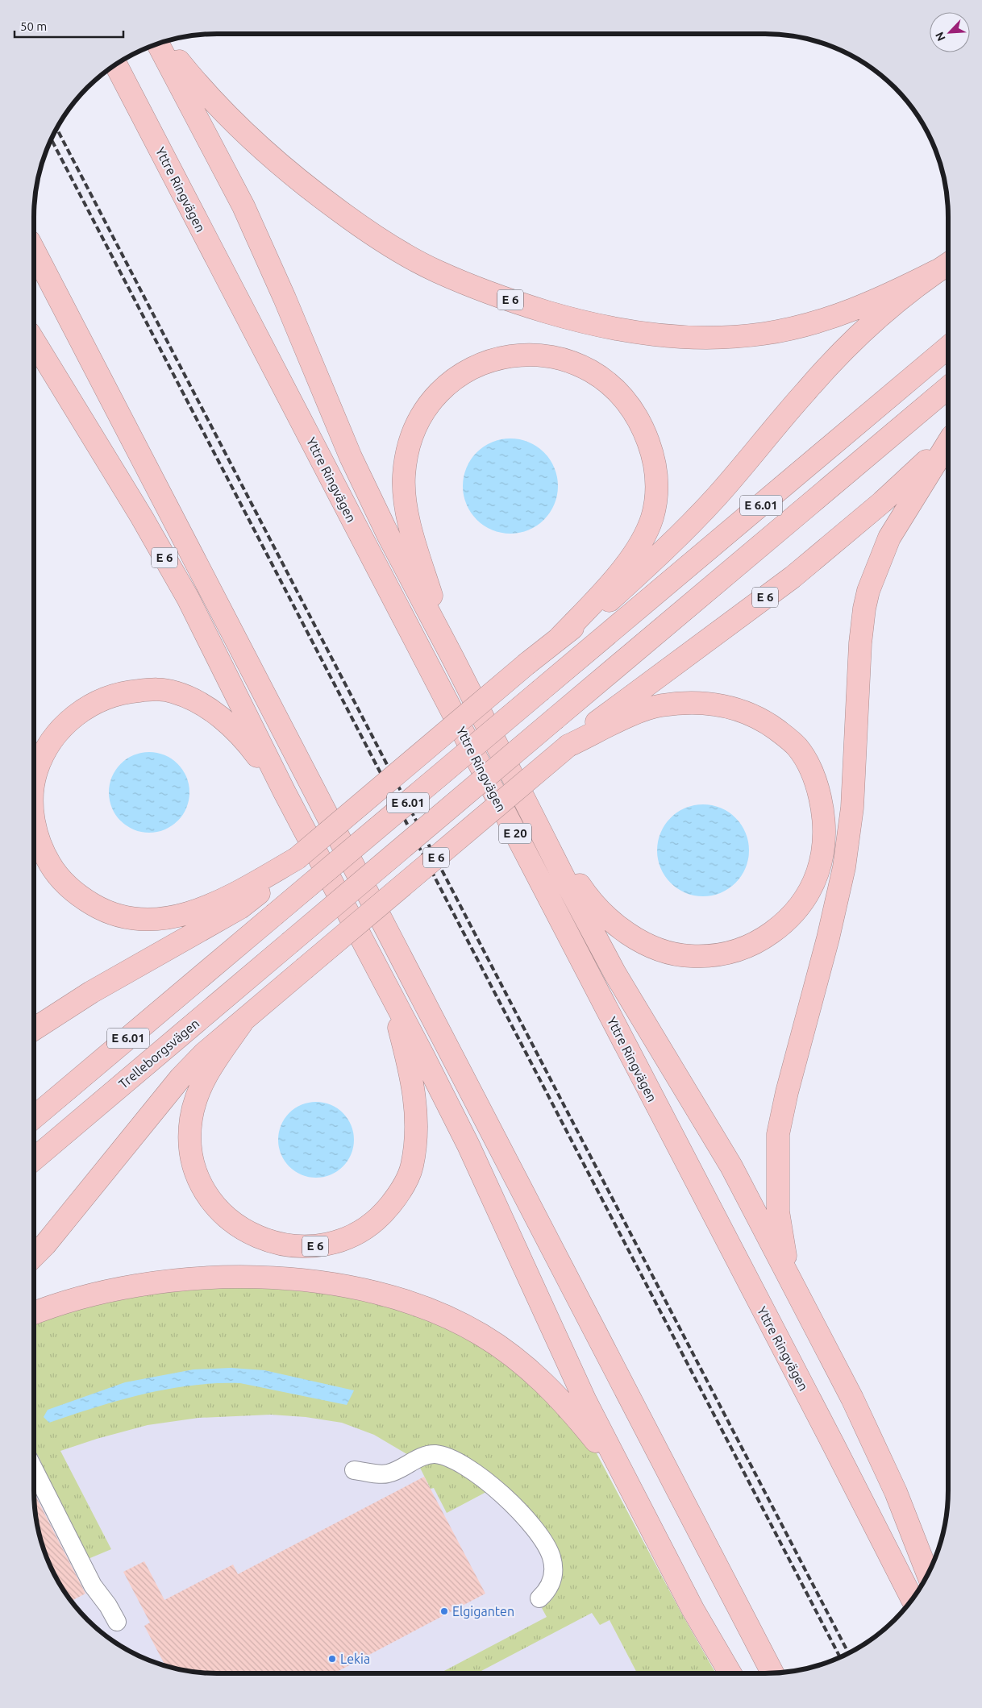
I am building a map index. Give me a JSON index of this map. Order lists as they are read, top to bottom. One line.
{"streets":{"highway":["Yttre Ringvägen","E 6","E 6.01","E 20","Trelleborgsvägen"]},"places":["Elgiganten","Lekia"],"scale_bar":"50 m","north":"bottom left"}
